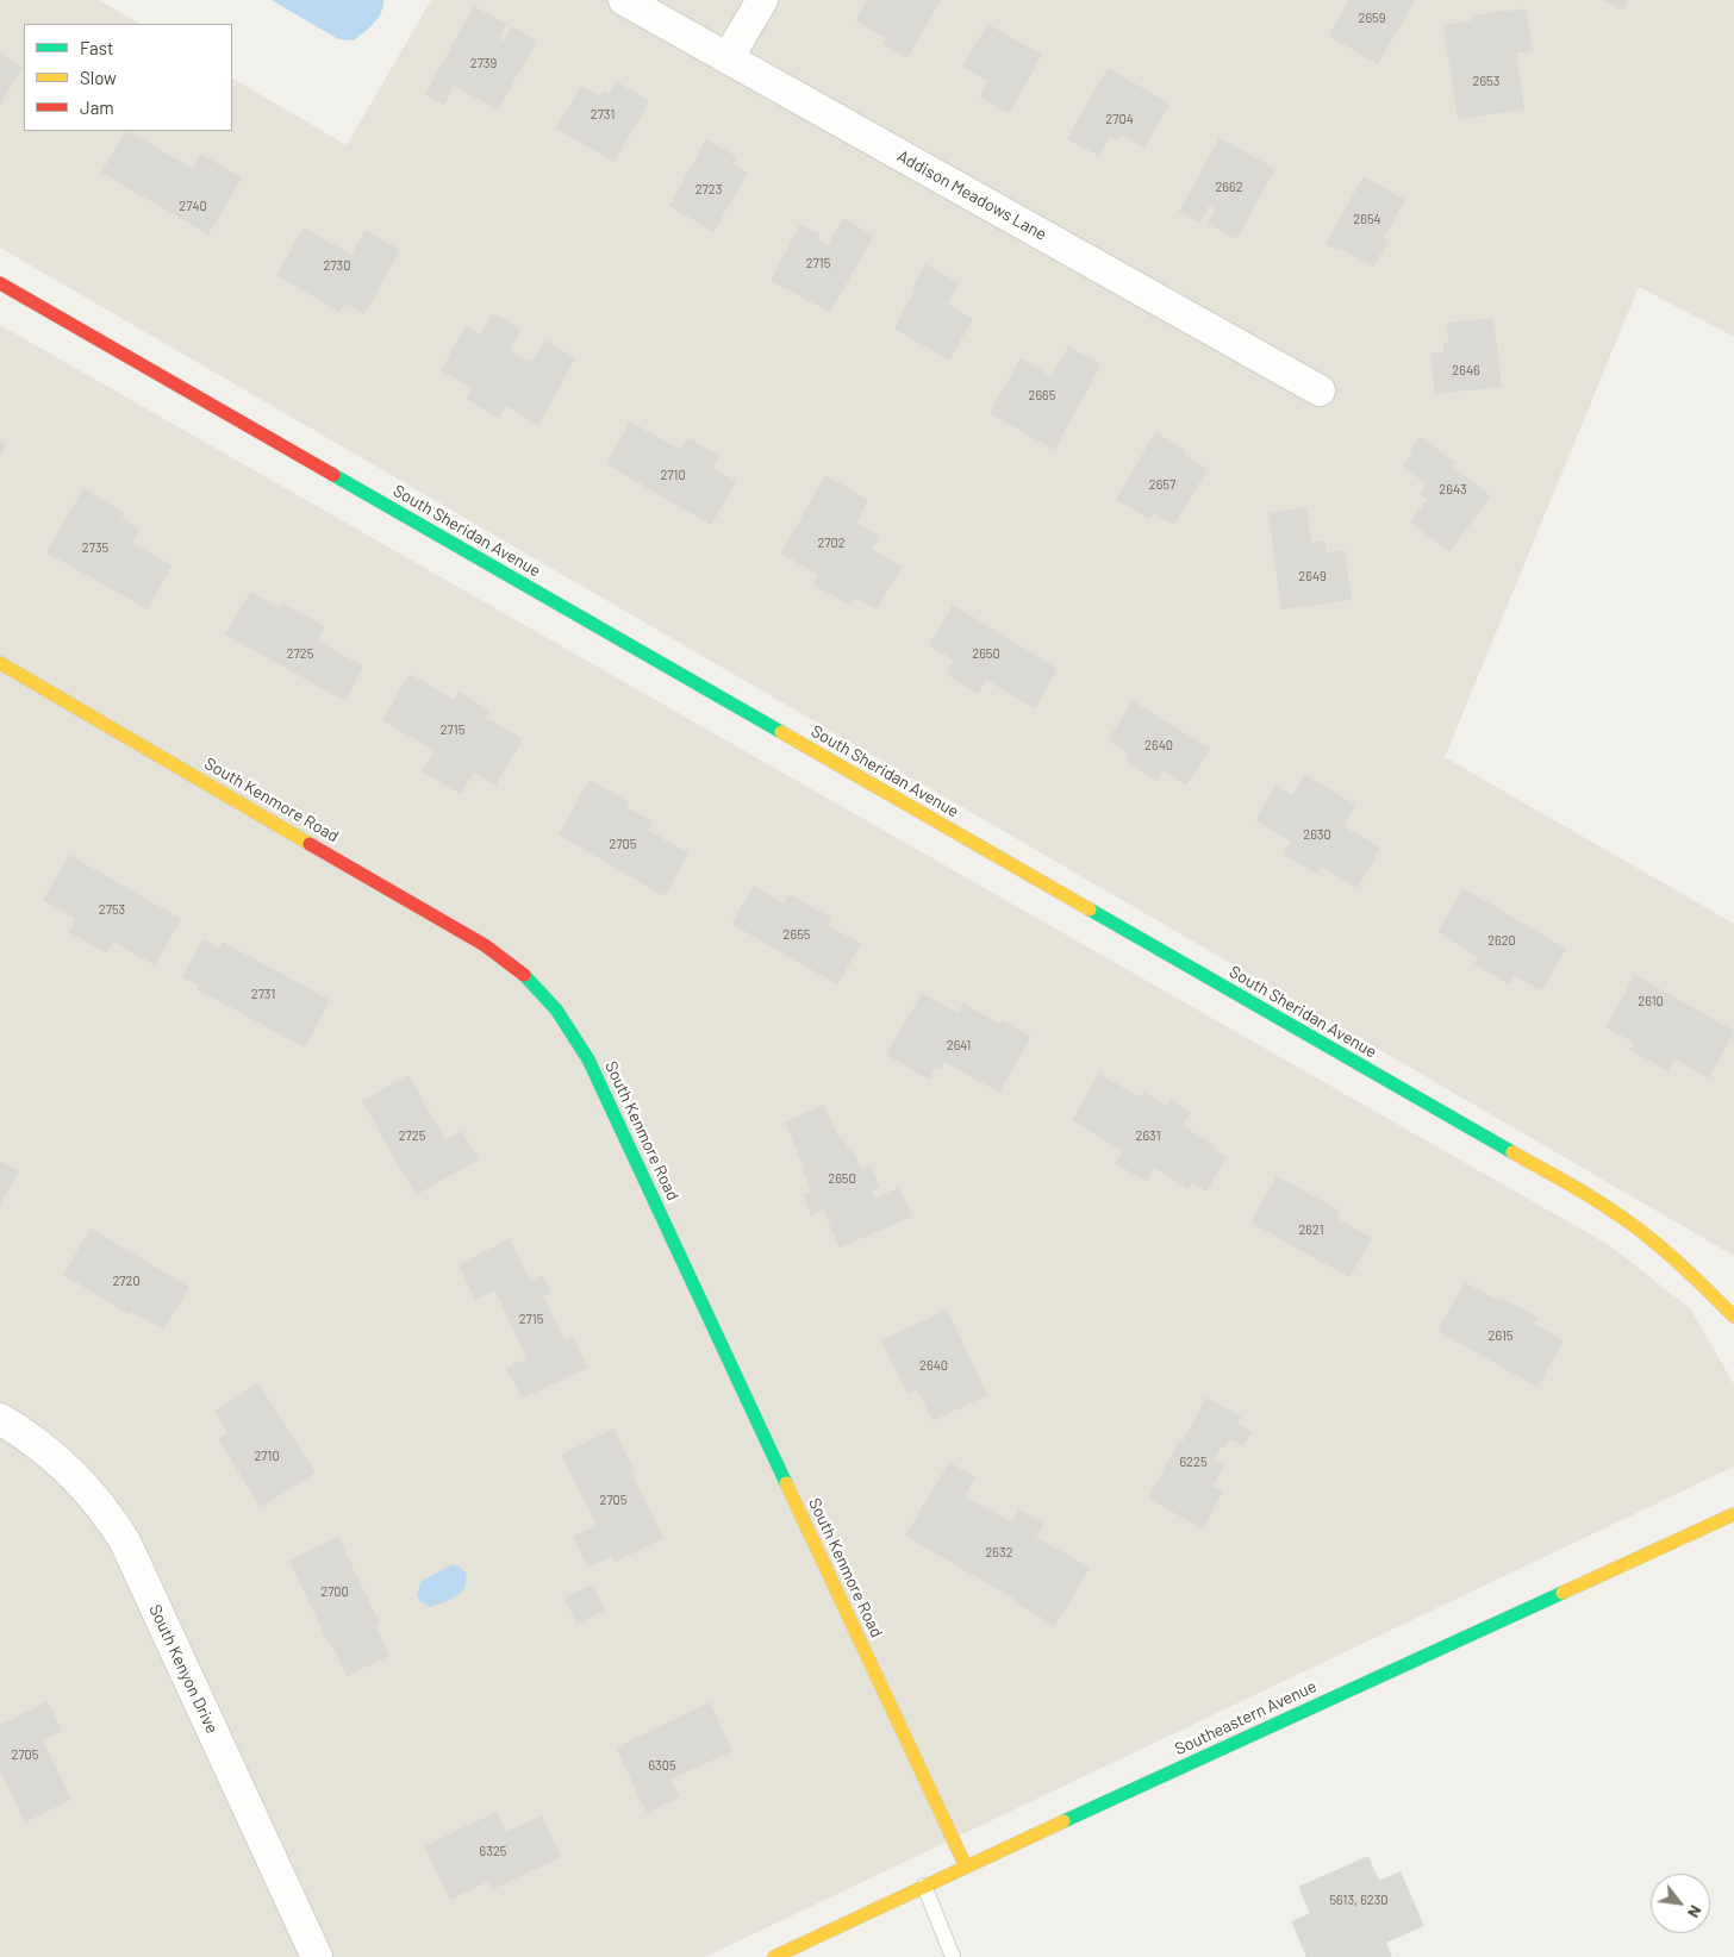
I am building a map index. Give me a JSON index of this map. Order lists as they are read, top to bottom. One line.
{"streets":{"street":["Addison Meadows Lane","South Sheridan Avenue","South Kenmore Road","South Kenyon Drive","Southeastern Avenue"]},"crossings":[["South Kenmore Road","Southeastern Avenue"]],"house_numbers":["2659","2739","2653","2731","2704","2662","2723","2740","2654","2715","2730","2646","2665","2710","2657","2643","2702","2735","2649","2725","2650","2715","2640","2630","2705","2753","2655","2620","2731","2610","2641","2725","2631","2650","2621","2720","2715","2615","2640","2710","6225","2705","2632","2700","2705","6305","6325","5613, 6230"],"legend":["Fast","Slow","Jam"],"north":"bottom right"}
